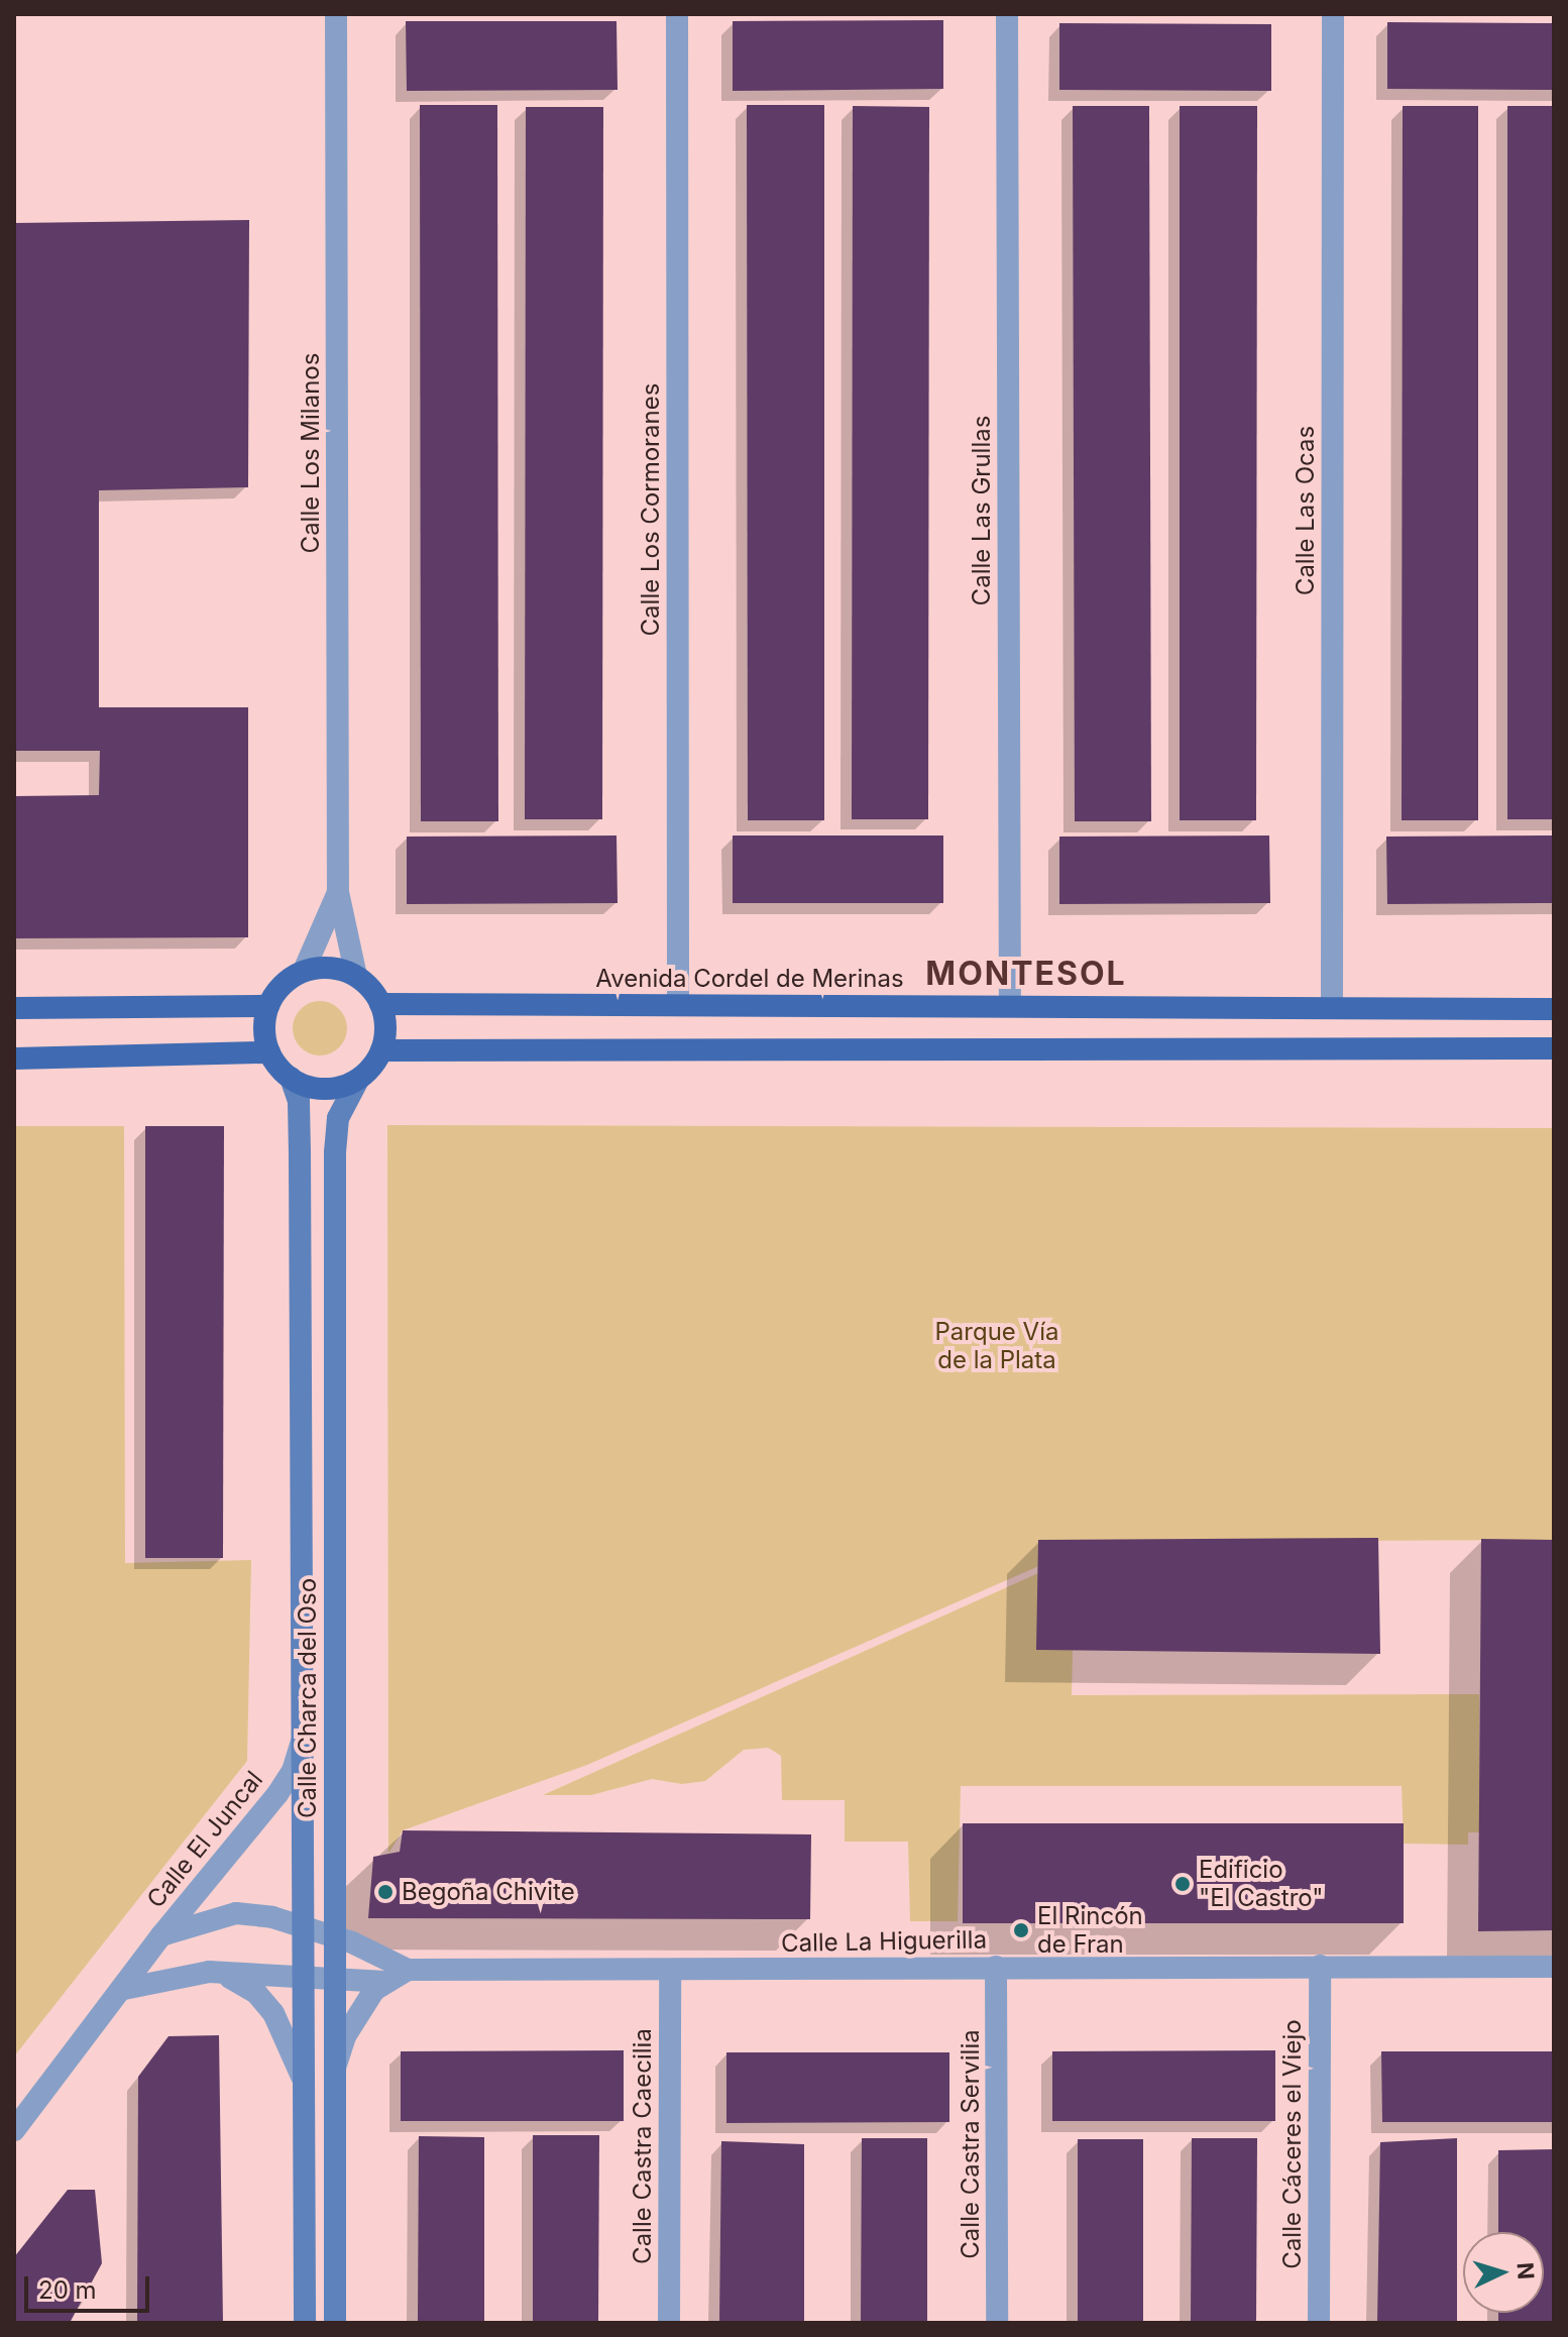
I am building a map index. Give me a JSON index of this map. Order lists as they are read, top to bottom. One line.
{"streets":{"main road":["Avenida Cordel de Merinas","Calle Charca del Oso"],"street":["Calle Los Milanos","Calle Los Cormoranes","Calle Las Grullas","Calle Las Ocas","Calle El Juncal","Calle La Higuerilla","Calle Castra Servilia","Calle Cáceres el Viejo","Calle Castra Caecilia"]},"crossings":[["Calle Los Milanos","Avenida Cordel de Merinas"],["Calle Los Milanos","Calle Charca del Oso"],["Calle Los Cormoranes","Avenida Cordel de Merinas"],["Calle Las Grullas","Avenida Cordel de Merinas"],["Calle Las Ocas","Avenida Cordel de Merinas"],["Avenida Cordel de Merinas","Calle Charca del Oso"],["Calle Charca del Oso","Calle El Juncal"],["Calle Charca del Oso","Calle La Higuerilla"],["Calle El Juncal","Calle La Higuerilla"],["Calle La Higuerilla","Calle Castra Servilia"],["Calle La Higuerilla","Calle Cáceres el Viejo"],["Calle La Higuerilla","Calle Castra Caecilia"]],"districts":["MONTESOL"],"parks":["Parque Vía de la Plata"],"places":["Edificio \"El Castro\"","Begoña Chivite","El Rincón de Fran"],"scale_bar":"20 m","north":"right"}
